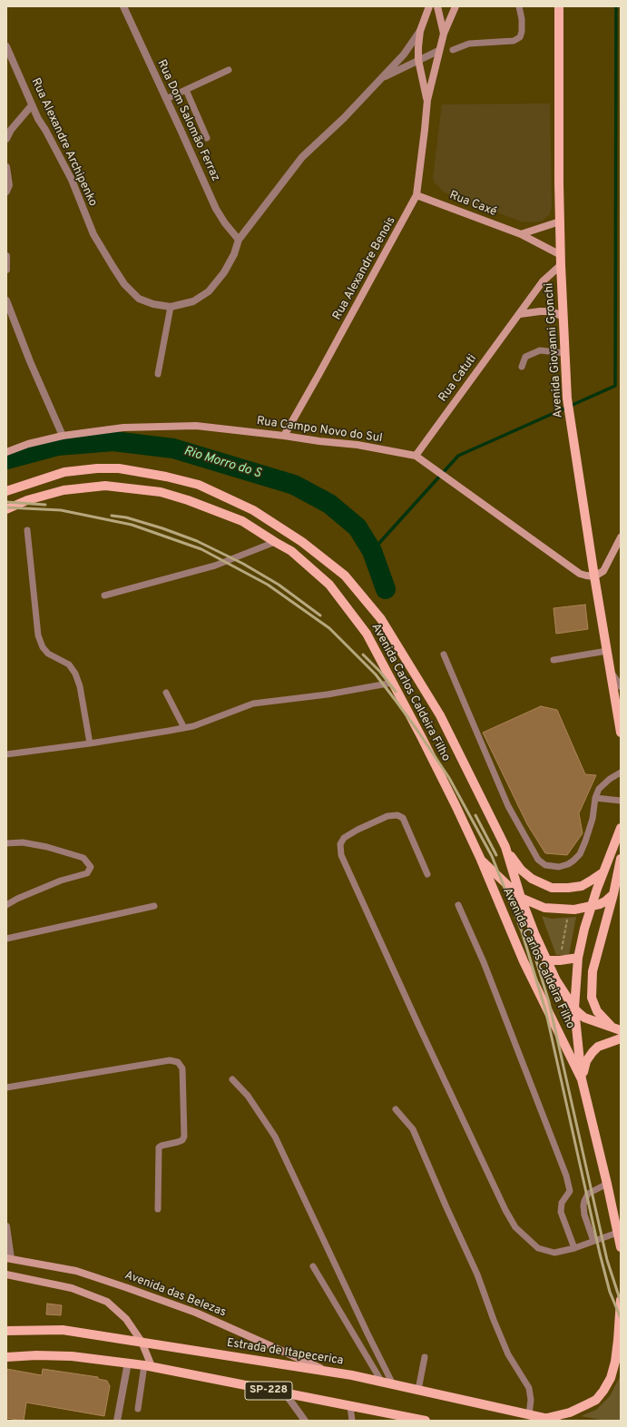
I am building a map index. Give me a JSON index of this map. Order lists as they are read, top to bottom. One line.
{"streets":{"main road":["Avenida Giovanni Gronchi","Avenida Carlos Caldeira Filho","Estrada de Itapecerica","SP-228"],"street":["Rua Dom Salomão Ferraz","Rua Alexandre Archipenko","Rua Caxé","Rua Alexandre Benois","Rua Catuti","Rua Campo Novo do Sul","Avenida das Belezas"]},"crossings":[["Rua Dom Salomão Ferraz","Rua Alexandre Archipenko"],["Rua Alexandre Archipenko","Rua Alexandre Benois"],["Rua Caxé","Rua Alexandre Benois"],["Rua Caxé","Avenida Giovanni Gronchi"],["Rua Alexandre Benois","Rua Campo Novo do Sul"],["Avenida Giovanni Gronchi","Rua Catuti"],["Avenida Giovanni Gronchi","Rua Campo Novo do Sul"],["Rua Catuti","Rua Campo Novo do Sul"],["Avenida das Belezas","Estrada de Itapecerica"]],"water":["Rio Morro do S"]}
